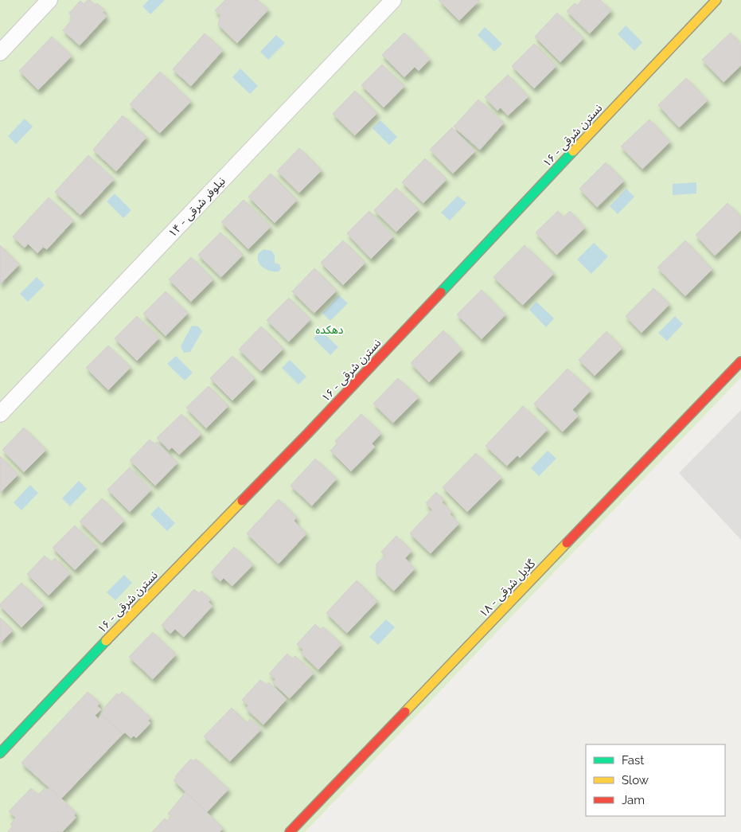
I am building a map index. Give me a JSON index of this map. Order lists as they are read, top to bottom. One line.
{"streets":{"street":["نسترن شرقی - ۱۶","نیلوفر شرقی - ۱۴","گلایل شرقی - ۱۸"]},"parks":["دهکده"],"legend":["Fast","Slow","Jam"]}
